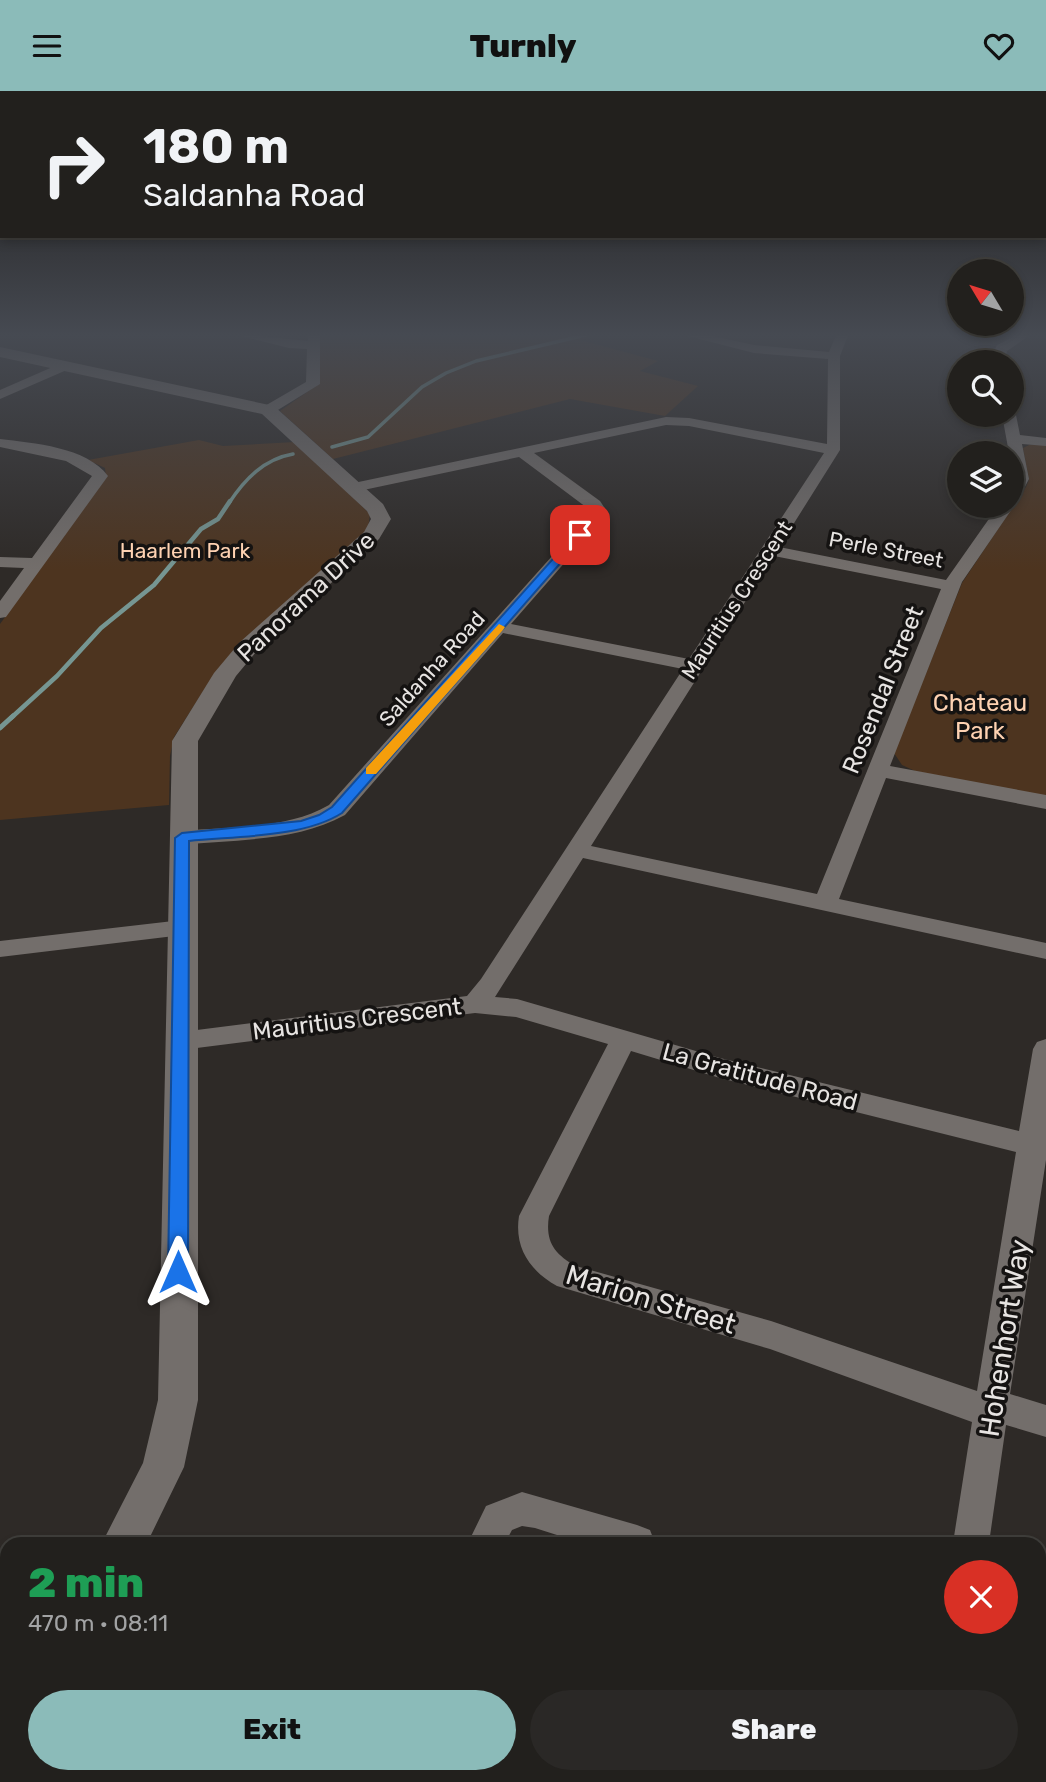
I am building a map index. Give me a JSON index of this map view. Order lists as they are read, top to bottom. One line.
{"streets":{"street":["Perle Street","Panorama Drive","Mauritius Crescent","Saldanha Road","Rosendal Street","La Gratitude Road","Marion Street","Hohenhort Way"]},"crossings":[["Perle Street","Mauritius Crescent"],["Perle Street","Rosendal Street"],["Panorama Drive","Mauritius Crescent"],["Panorama Drive","Saldanha Road"],["Mauritius Crescent","La Gratitude Road"],["La Gratitude Road","Marion Street"],["La Gratitude Road","Hohenhort Way"],["Marion Street","Hohenhort Way"]],"parks":["Haarlem Park","Chateau Park"],"north":"top left","page":{"header":"Turnly","turn":["180 m","Saldanha Road"],"heading":["2 min","470 m · 08:11"],"buttons":["Exit","Share"]}}
